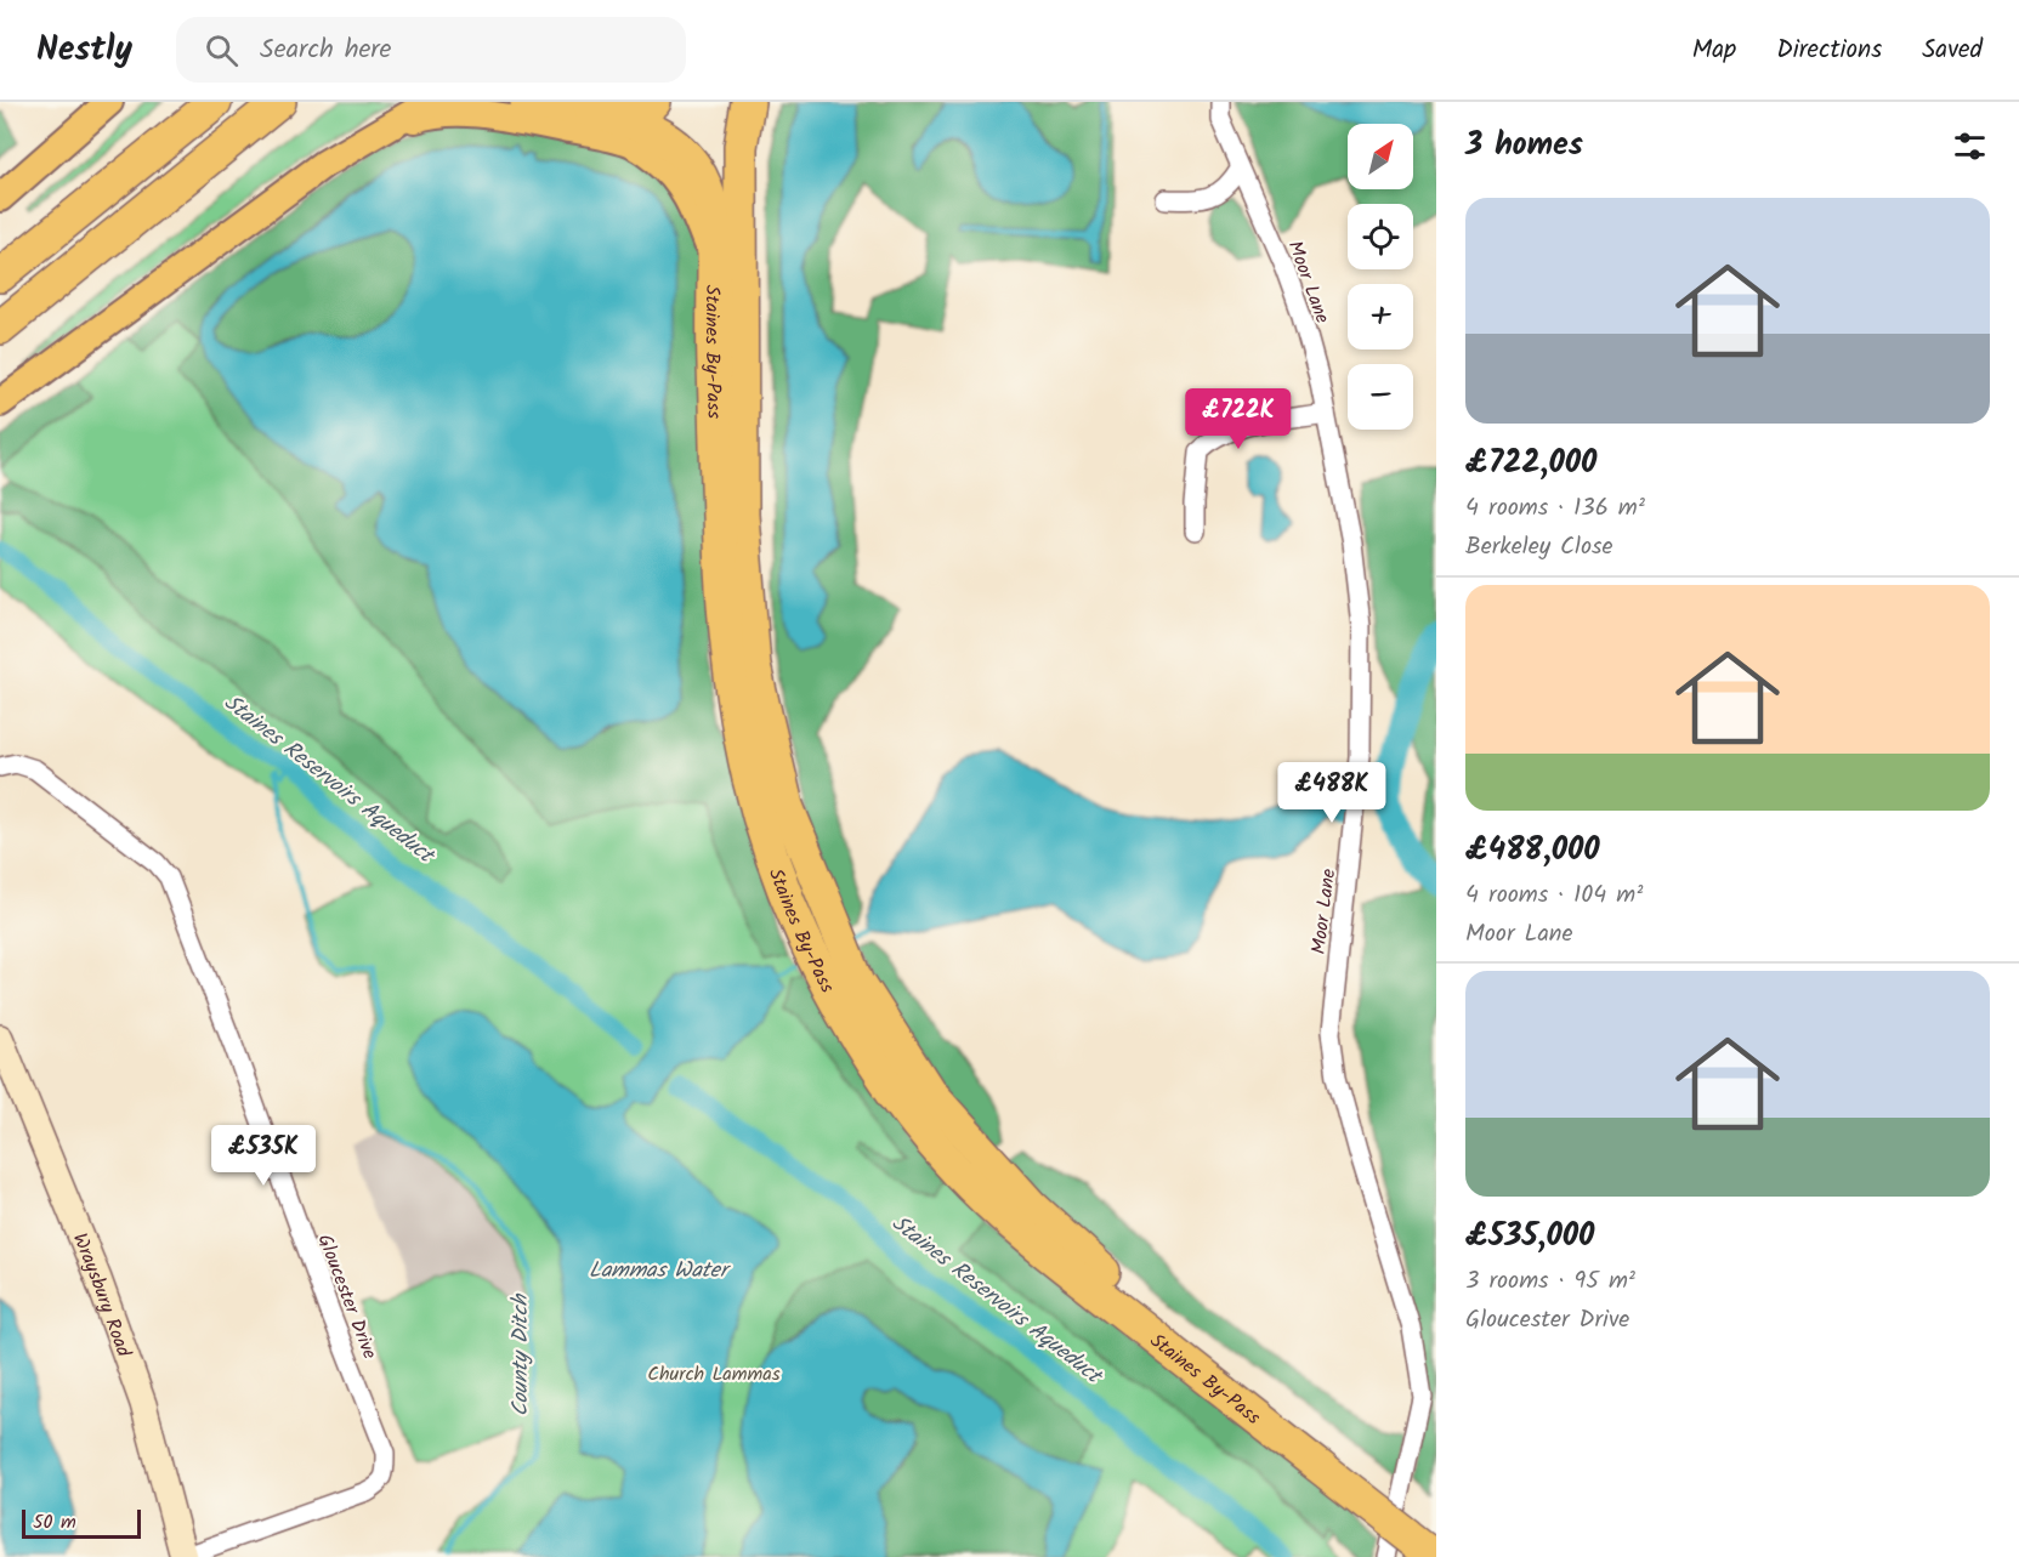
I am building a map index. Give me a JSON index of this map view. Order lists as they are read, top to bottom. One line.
{"streets":{"highway":["Staines By-Pass"],"main road":["Wraysbury Road"],"street":["Moor Lane","Gloucester Drive"]},"crossings":[["Wraysbury Road","Gloucester Drive"]],"water":["Staines Reservoirs Aqueduct","Lammas Water","County Ditch"],"parks":["Church Lammas"],"scale_bar":"50 m","north":"top right","page":{"header":"Nestly","search":"Search here","nav":["Map","Directions","Saved"],"heading":"3 homes","map_buttons":["+","−"],"list":[{"name":"£722,000","note":"4 rooms · 136 m² · Berkeley Close"},{"name":"£488,000","note":"4 rooms · 104 m² · Moor Lane"},{"name":"£535,000","note":"3 rooms · 95 m² · Gloucester Drive"}],"price":["£722K","£488K","£535K"],"scale":"50 m"}}
